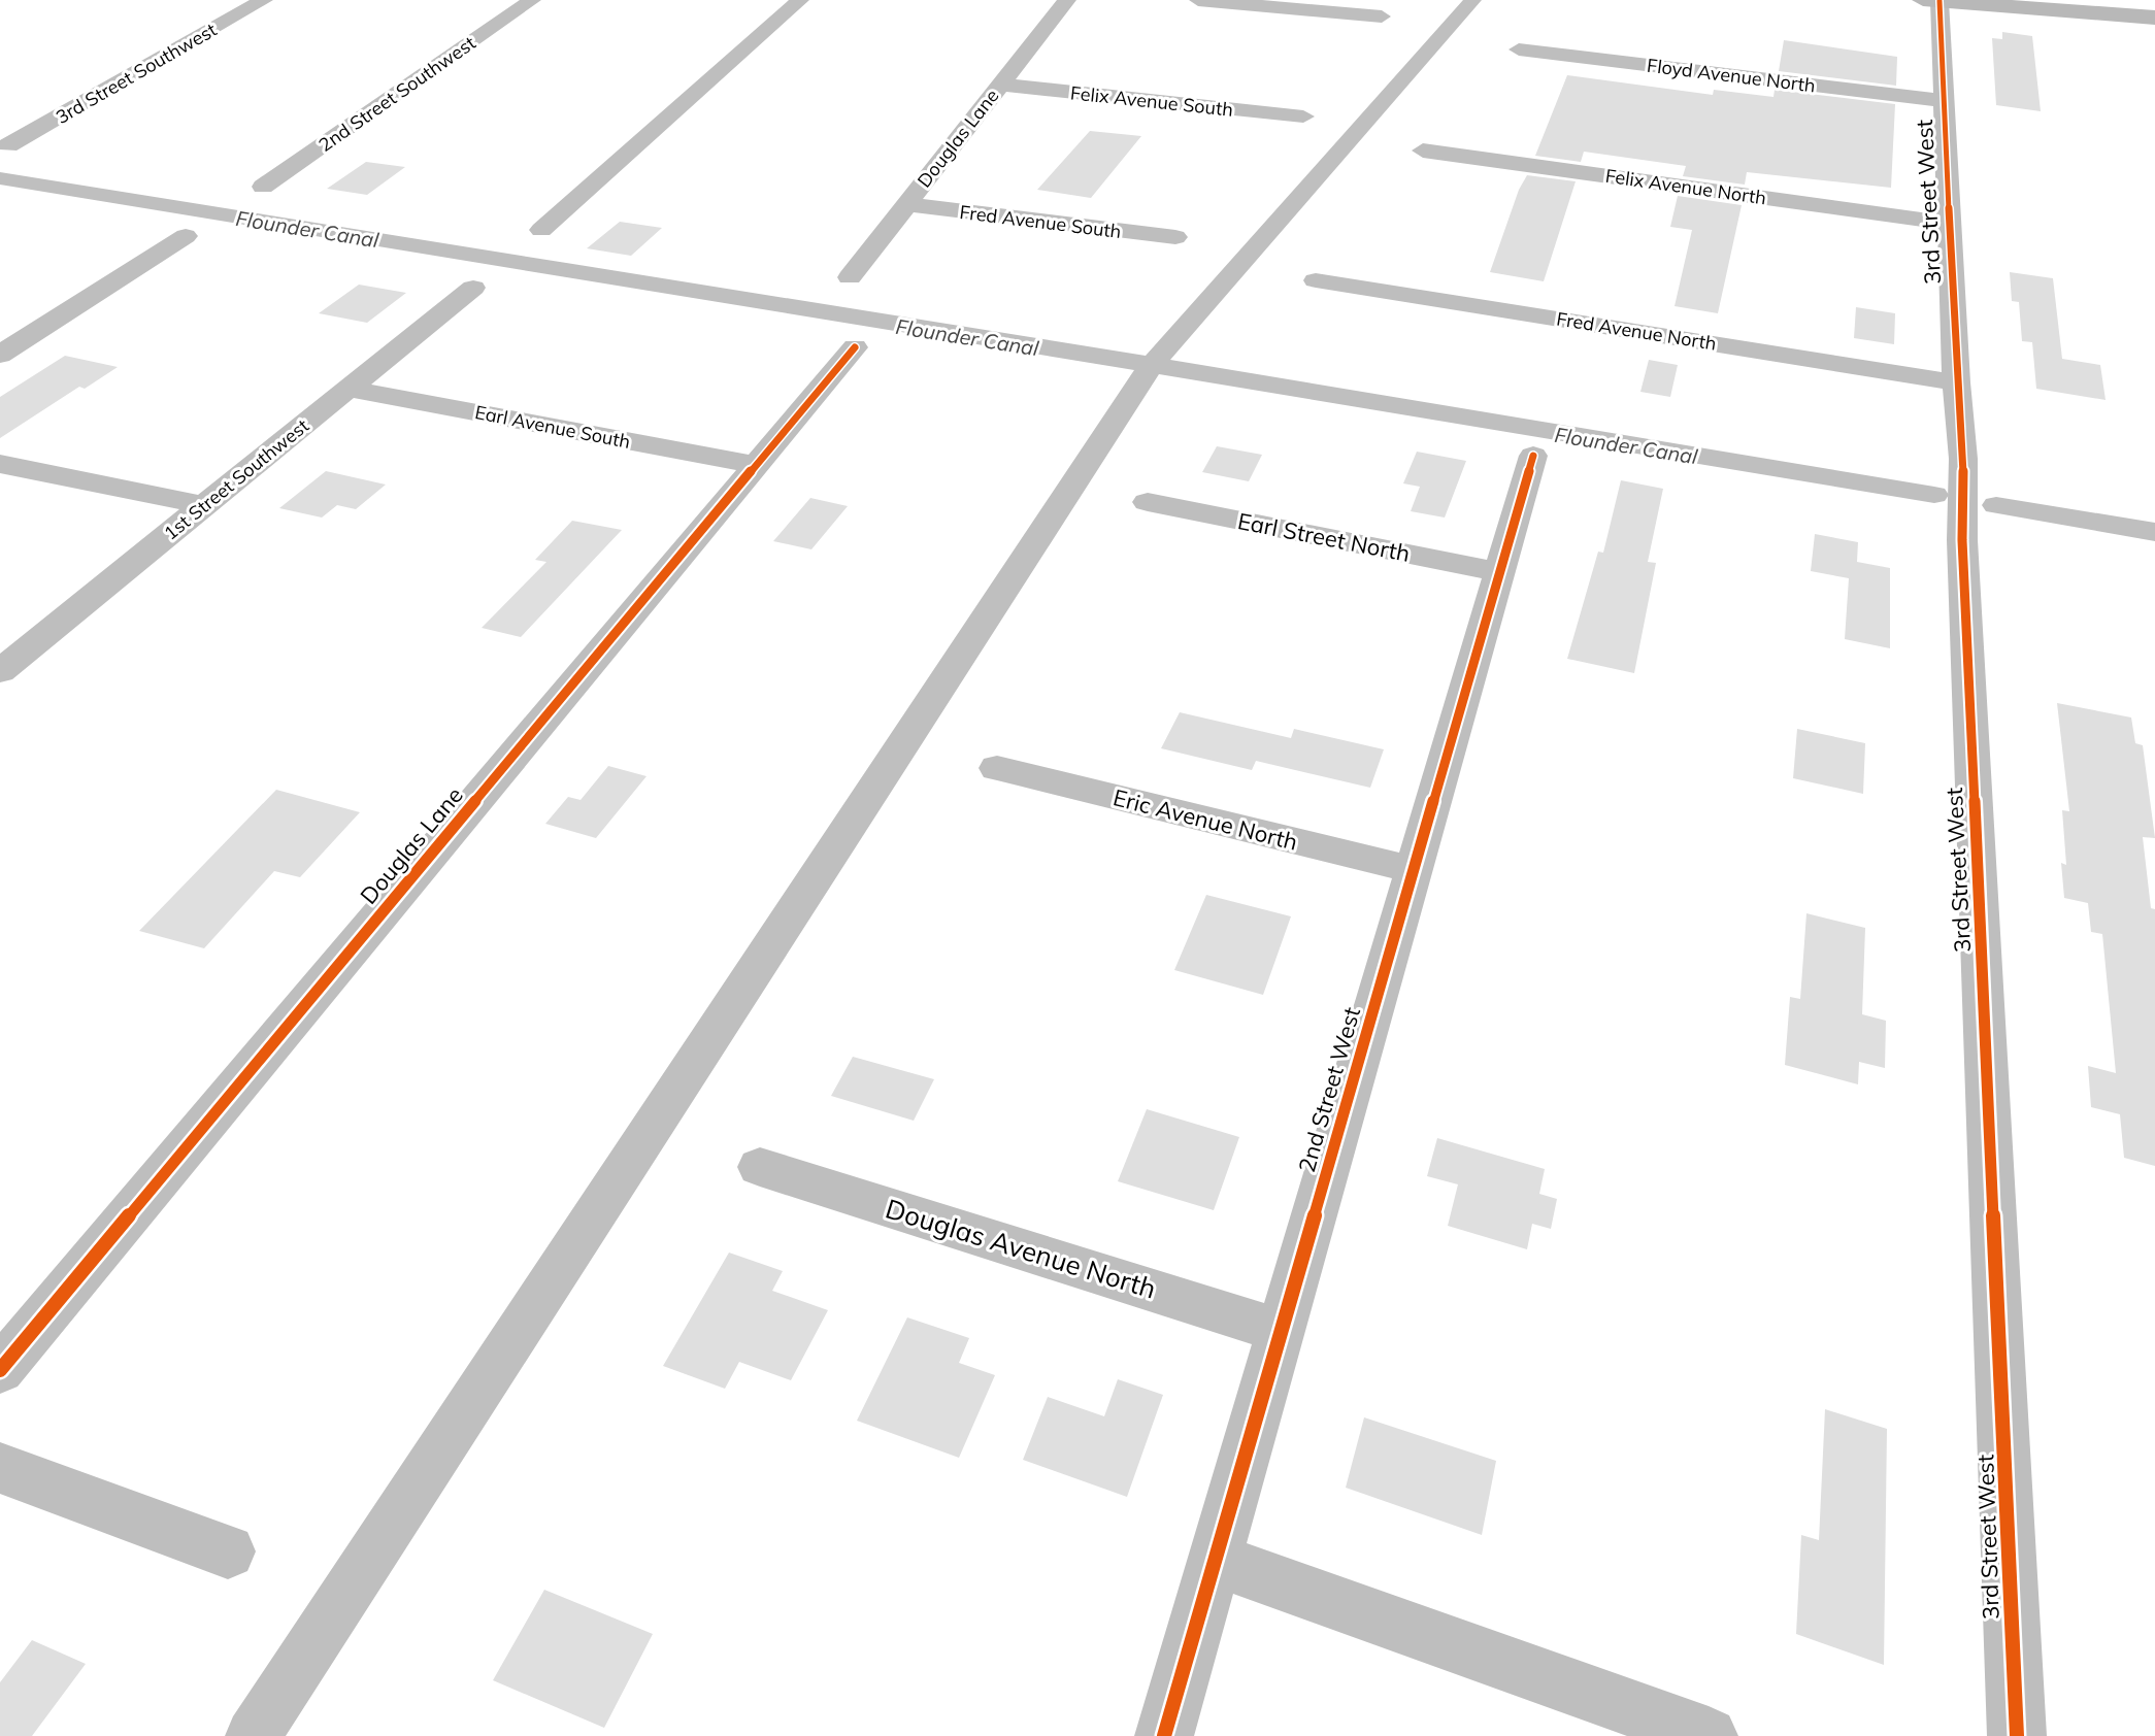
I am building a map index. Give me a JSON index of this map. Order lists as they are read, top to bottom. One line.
{"streets":{"street":["3rd Street Southwest","Floyd Avenue North","2nd Street Southwest","Felix Avenue South","Douglas Lane","Felix Avenue North","3rd Street West","Fred Avenue South","Fred Avenue North","Earl Avenue South","1st Street Southwest","Earl Street North","Eric Avenue North","2nd Street West","Douglas Avenue North"]},"crossings":[["Floyd Avenue North","3rd Street West"],["Felix Avenue South","Douglas Lane"],["Douglas Lane","Fred Avenue South"],["Douglas Lane","Earl Avenue South"],["Felix Avenue North","3rd Street West"],["3rd Street West","Fred Avenue North"],["Earl Avenue South","1st Street Southwest"],["Earl Street North","2nd Street West"],["Eric Avenue North","2nd Street West"],["2nd Street West","Douglas Avenue North"]],"water":["Flounder Canal"]}
